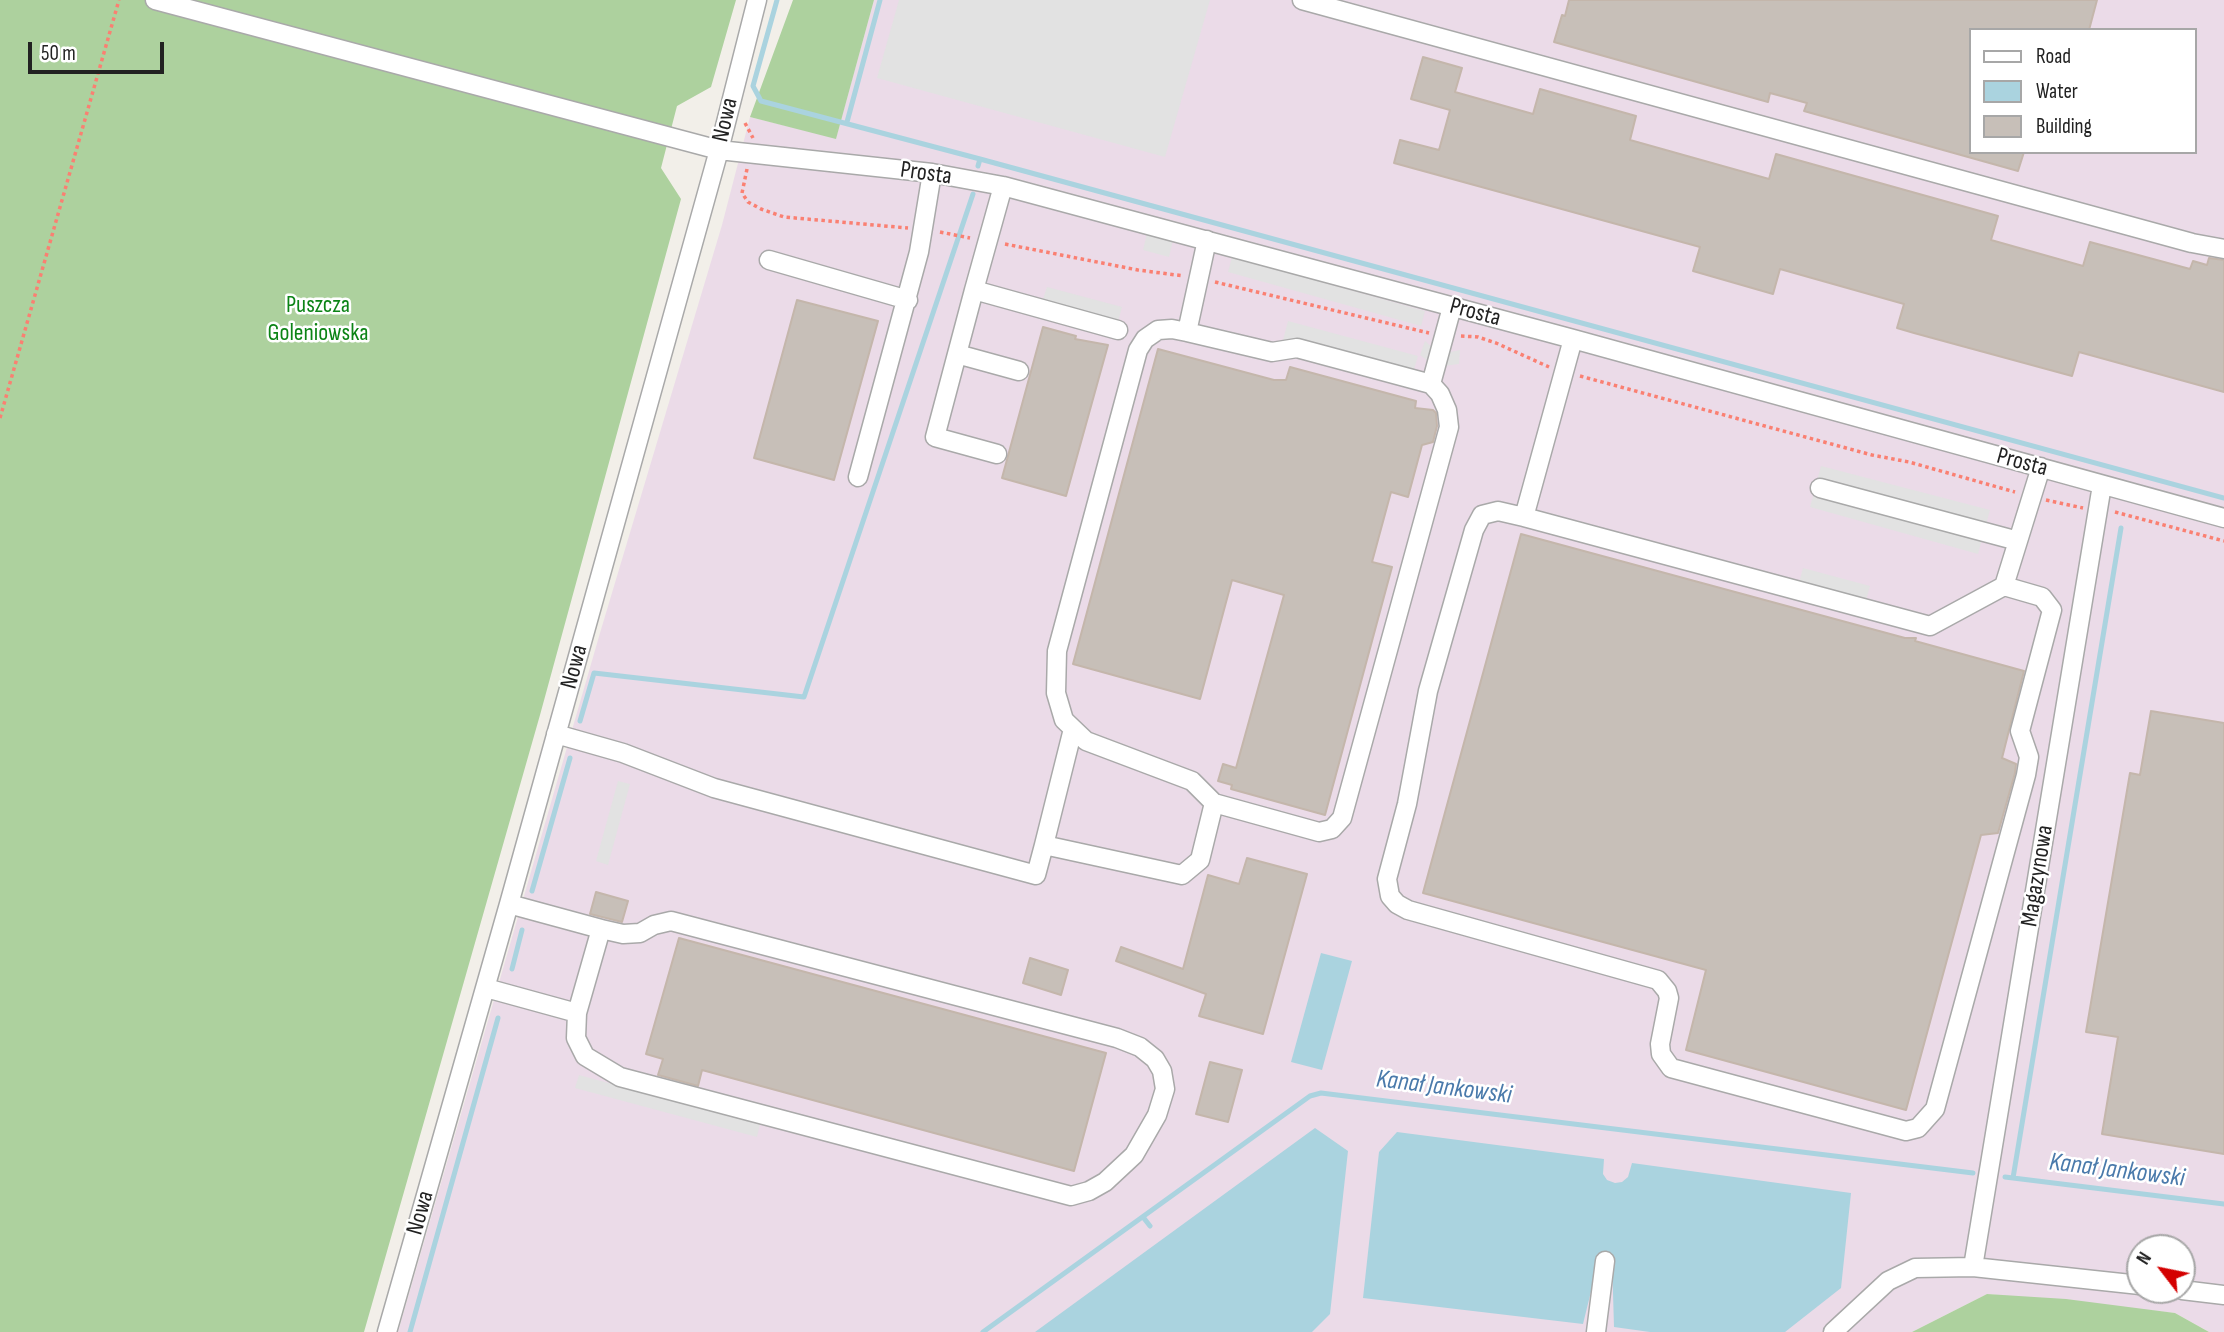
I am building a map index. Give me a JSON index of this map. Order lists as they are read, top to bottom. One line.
{"streets":{"street":["Nowa","Prosta","Magazynowa"]},"crossings":[["Nowa","Prosta"],["Prosta","Magazynowa"]],"water":["Kanał Jankowski"],"parks":["Puszcza Goleniowska"],"legend":["Road","Water","Building"],"scale_bar":"50 m","north":"top left"}
